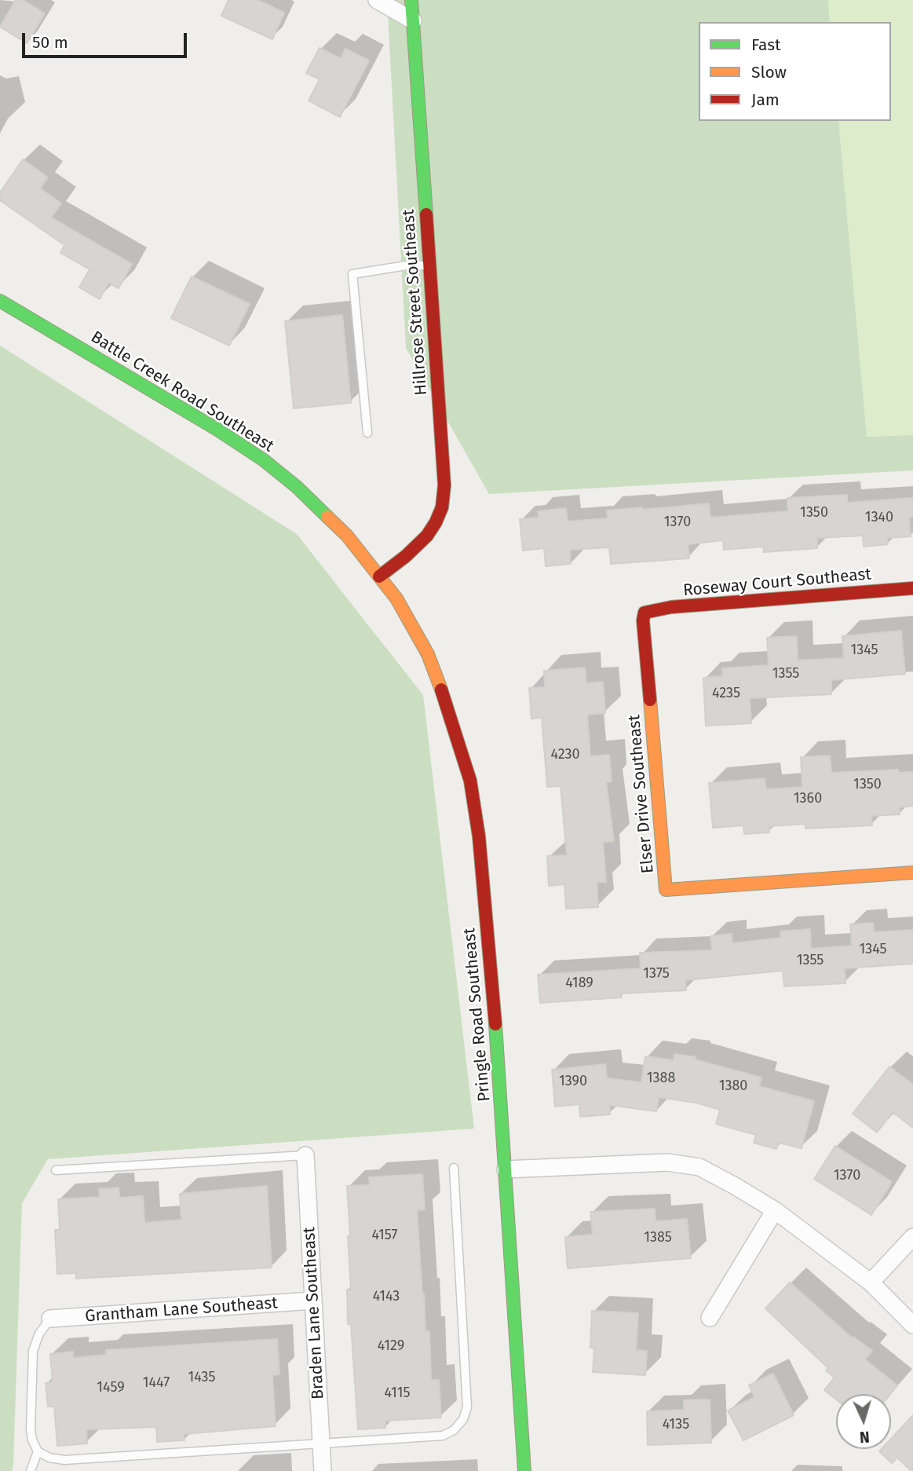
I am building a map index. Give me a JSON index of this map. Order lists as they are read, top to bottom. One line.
{"streets":{"street":["Hillrose Street Southeast","Battle Creek Road Southeast","Roseway Court Southeast","Elser Drive Southeast","Pringle Road Southeast","Grantham Lane Southeast","Braden Lane Southeast"]},"crossings":[["Hillrose Street Southeast","Battle Creek Road Southeast"],["Hillrose Street Southeast","Pringle Road Southeast"],["Battle Creek Road Southeast","Pringle Road Southeast"],["Roseway Court Southeast","Elser Drive Southeast"],["Grantham Lane Southeast","Braden Lane Southeast"]],"house_numbers":["1350","1340","1370","1345","1355","4235","4230","1350","1360","1345","1355","1375","4189","1388","1390","1380","1370","4157","1385","4143","4129","1435","1447","1459","4115","4135"],"legend":["Fast","Slow","Jam"],"scale_bar":"50 m","north":"bottom"}
